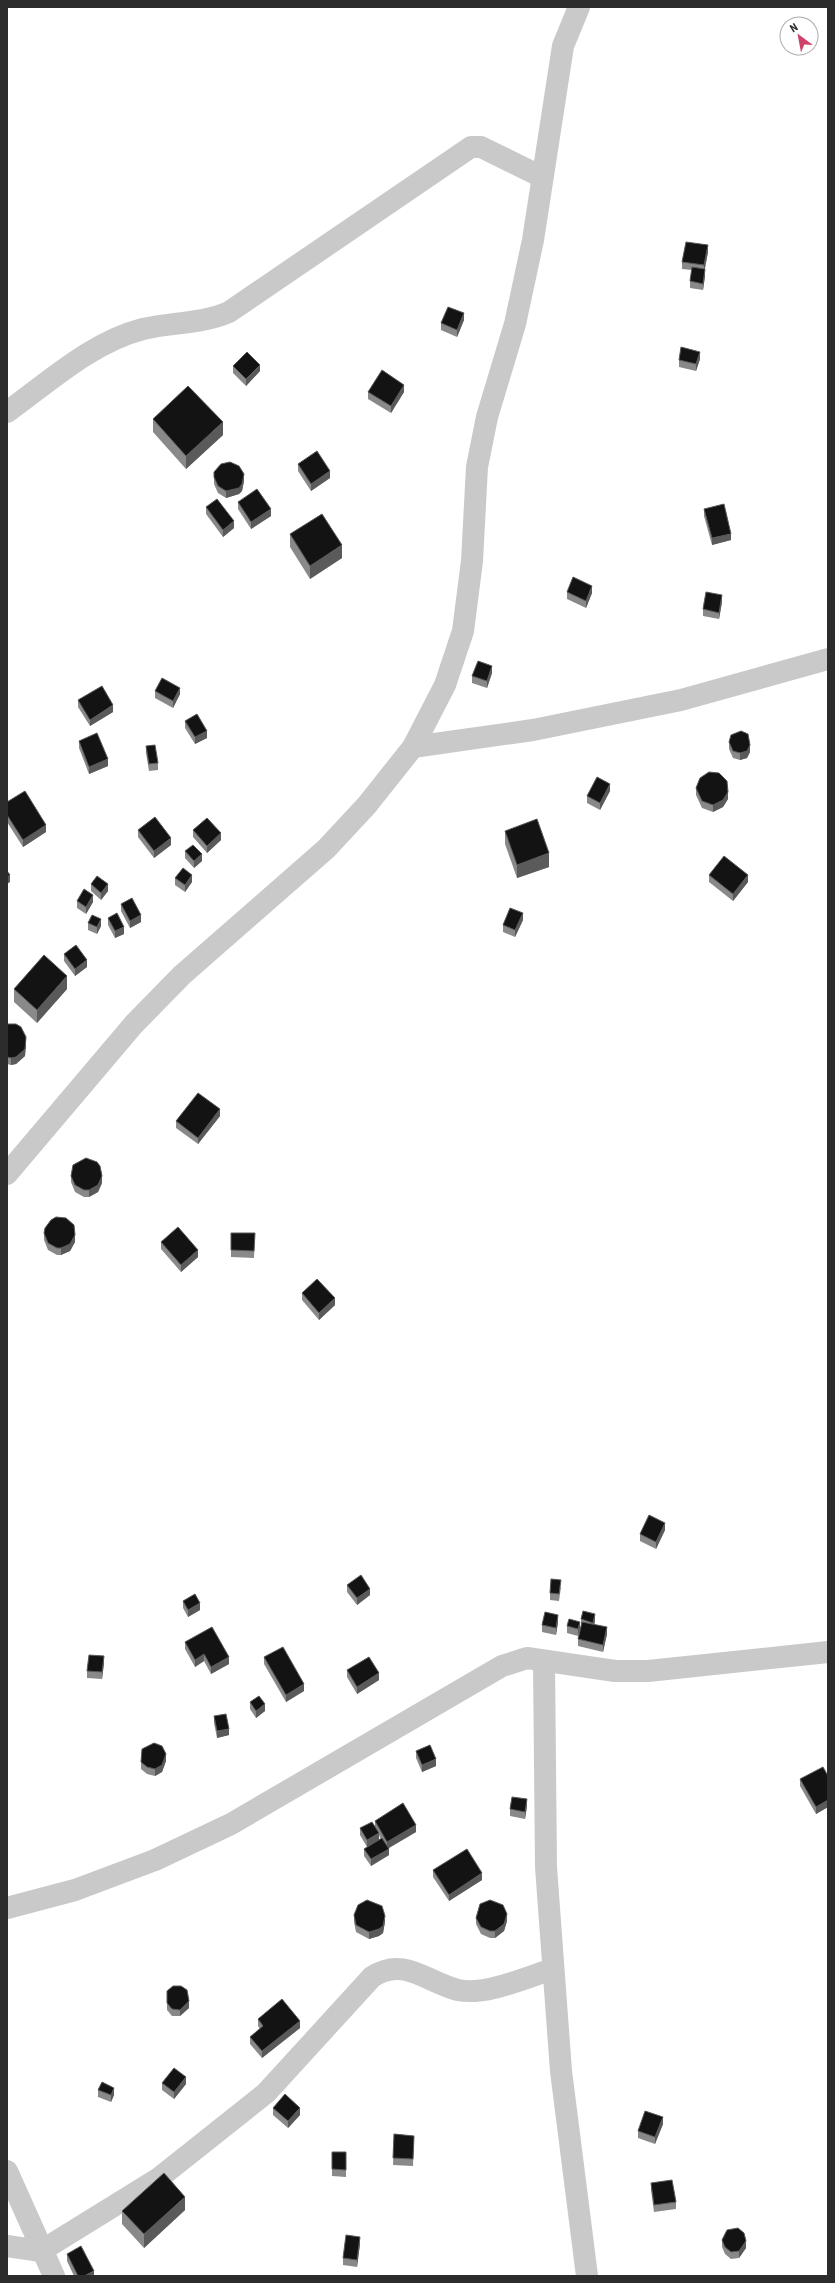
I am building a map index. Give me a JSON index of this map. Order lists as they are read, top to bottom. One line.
{"north":"top left"}
